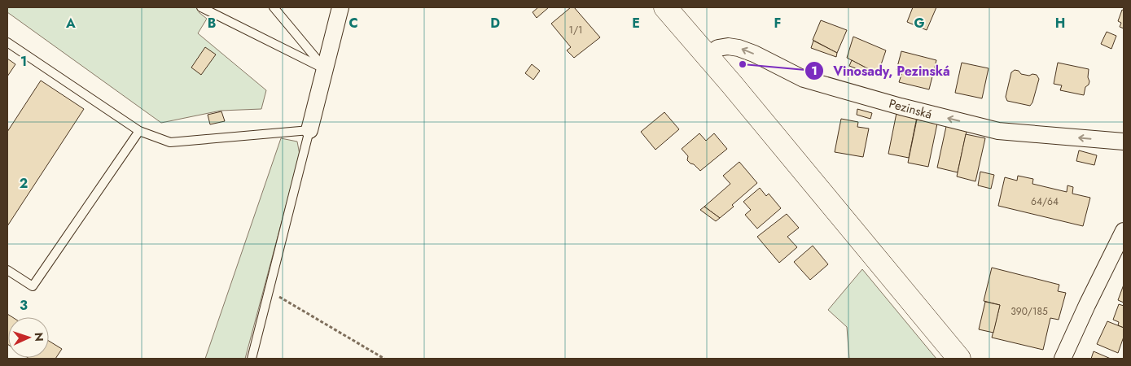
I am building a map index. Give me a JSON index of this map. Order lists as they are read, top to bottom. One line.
{"streets":{"street":["Pezinská"]},"one_way":["Pezinská"],"places":["Vinosady, Pezinská"],"house_numbers":["1/1","64/64","390/185"],"north":"right","grid":{"columns":["A","B","C","D","E","F","G","H"],"rows":["1","2","3"]}}
